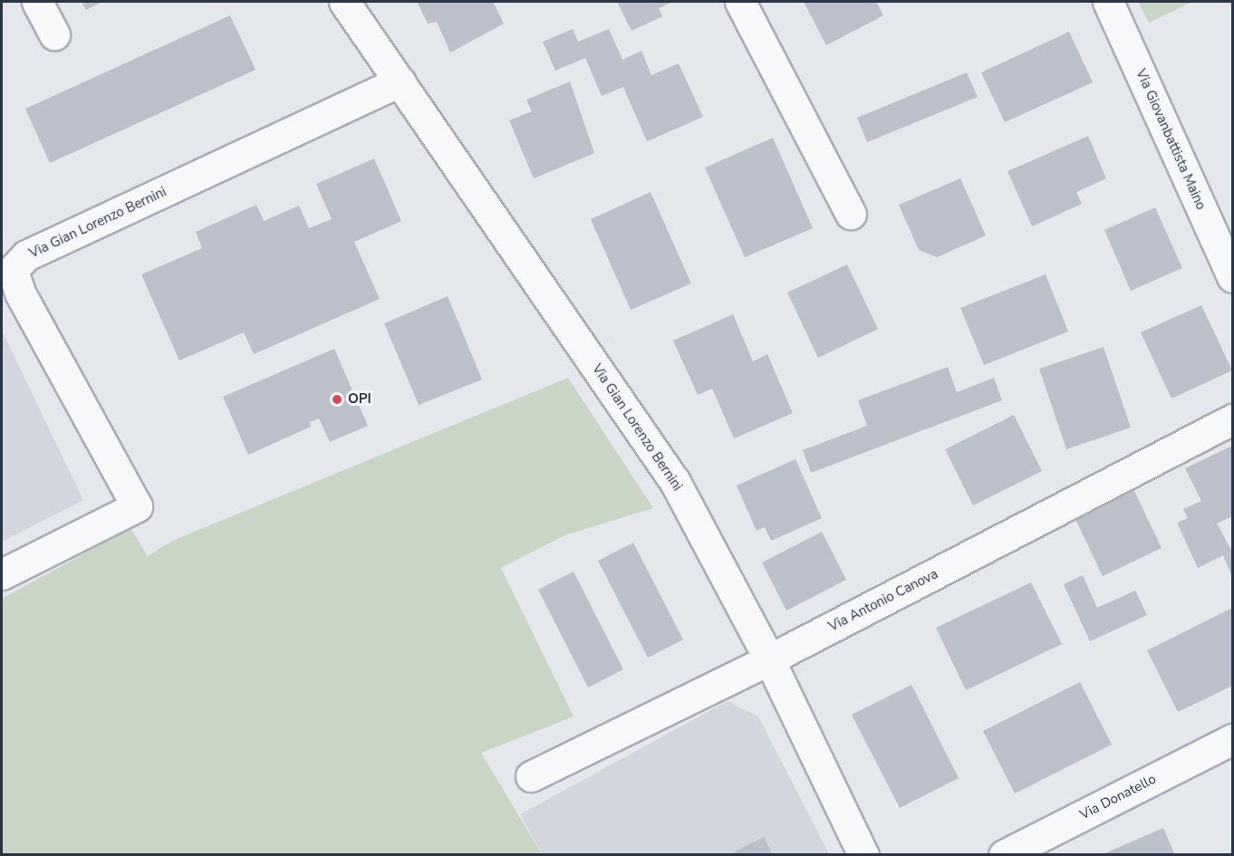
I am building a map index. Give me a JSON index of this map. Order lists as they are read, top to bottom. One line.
{"streets":{"street":["Via Giovanbattista Maino","Via Gian Lorenzo Bernini","Via Antonio Canova","Via Donatello"]},"crossings":[["Via Gian Lorenzo Bernini","Via Antonio Canova"]],"places":["OPI"]}
